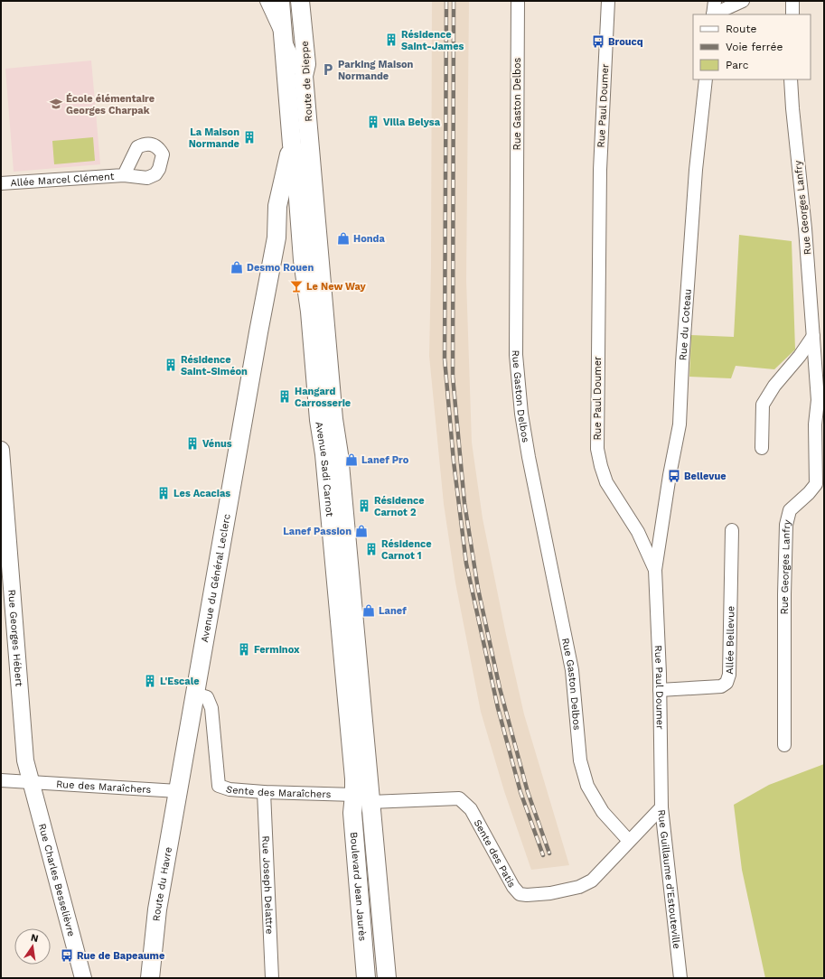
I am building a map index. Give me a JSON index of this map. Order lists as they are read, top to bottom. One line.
{"streets":{"main road":["Route de Dieppe","Avenue Sadi Carnot","Avenue du Général Leclerc","Route du Havre","Boulevard Jean Jaurès"],"street":["Rue Gaston Delbos","Rue Paul Doumer","Allée Marcel Clément","Rue Georges Lanfry","Rue du Coteau","Rue Georges Hébert","Allée Bellevue","Rue des Maraîchers","Sente des Maraîchers","Sente des Patis","Rue Guillaume d'Estouteville","Rue Charles Besselièvre","Rue Joseph Delattre"]},"crossings":[["Route de Dieppe","Avenue Sadi Carnot"],["Rue Gaston Delbos","Sente des Patis"],["Rue Paul Doumer","Rue du Coteau"],["Rue Paul Doumer","Allée Bellevue"],["Rue Paul Doumer","Rue Guillaume d'Estouteville"],["Avenue Sadi Carnot","Sente des Maraîchers"],["Avenue Sadi Carnot","Sente des Patis"],["Avenue Sadi Carnot","Boulevard Jean Jaurès"],["Avenue du Général Leclerc","Rue des Maraîchers"],["Avenue du Général Leclerc","Sente des Maraîchers"],["Avenue du Général Leclerc","Route du Havre"],["Rue Georges Hébert","Rue des Maraîchers"],["Rue Georges Hébert","Rue Charles Besselièvre"],["Rue des Maraîchers","Rue Charles Besselièvre"],["Rue des Maraîchers","Route du Havre"],["Sente des Maraîchers","Sente des Patis"],["Sente des Maraîchers","Rue Joseph Delattre"],["Sente des Maraîchers","Boulevard Jean Jaurès"],["Sente des Patis","Boulevard Jean Jaurès"]],"places":{"building":["Résidence Saint-James","Villa Belysa","La Maison Normande","Résidence Saint-Siméon","Hangard Carrosserie","Vénus","Les Acacias","Résidence Carnot 2","Résidence Carnot 1","Ferminox","L'Escale"],"bus stop":["Broucq","Bellevue","Rue de Bapeaume"],"parking":["Parking Maison Normande"],"school or university":["École élémentaire Georges Charpak"],"shop":["Honda","Desmo Rouen","Lanef Pro","Lanef Passion","Lanef"],"bar":["Le New Way"]},"legend":["Route","Voie ferrée","Parc"],"north":"top"}
